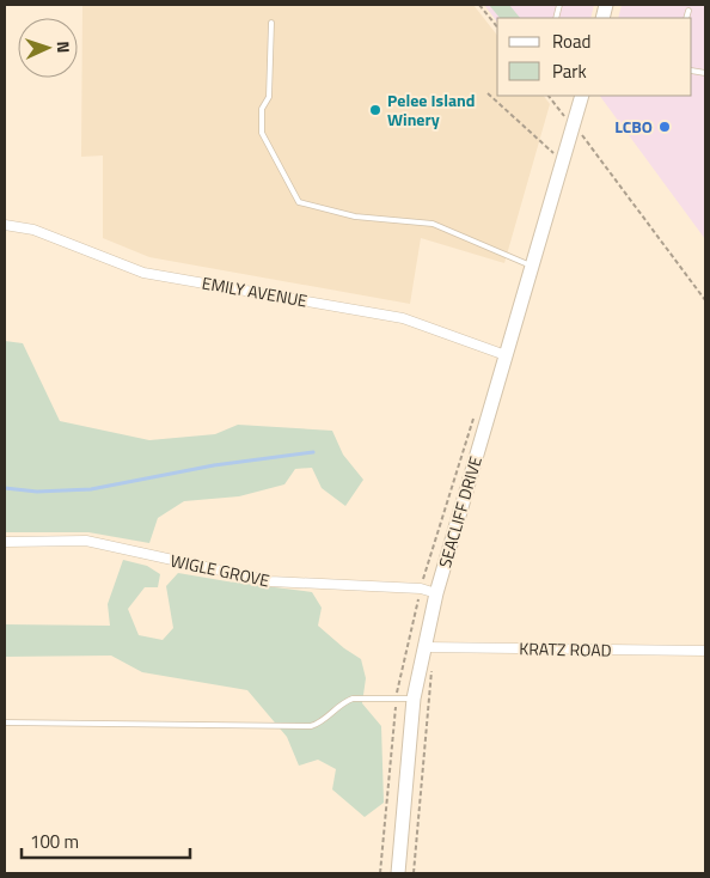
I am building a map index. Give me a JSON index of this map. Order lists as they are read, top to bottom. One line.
{"streets":{"main road":["SEACLIFF DRIVE"],"street":["EMILY AVENUE","WIGLE GROVE","KRATZ ROAD"]},"crossings":[["EMILY AVENUE","SEACLIFF DRIVE"],["SEACLIFF DRIVE","WIGLE GROVE"],["SEACLIFF DRIVE","KRATZ ROAD"]],"places":["Pelee Island Winery","LCBO"],"legend":["Road","Park"],"scale_bar":"100 m","north":"right"}
